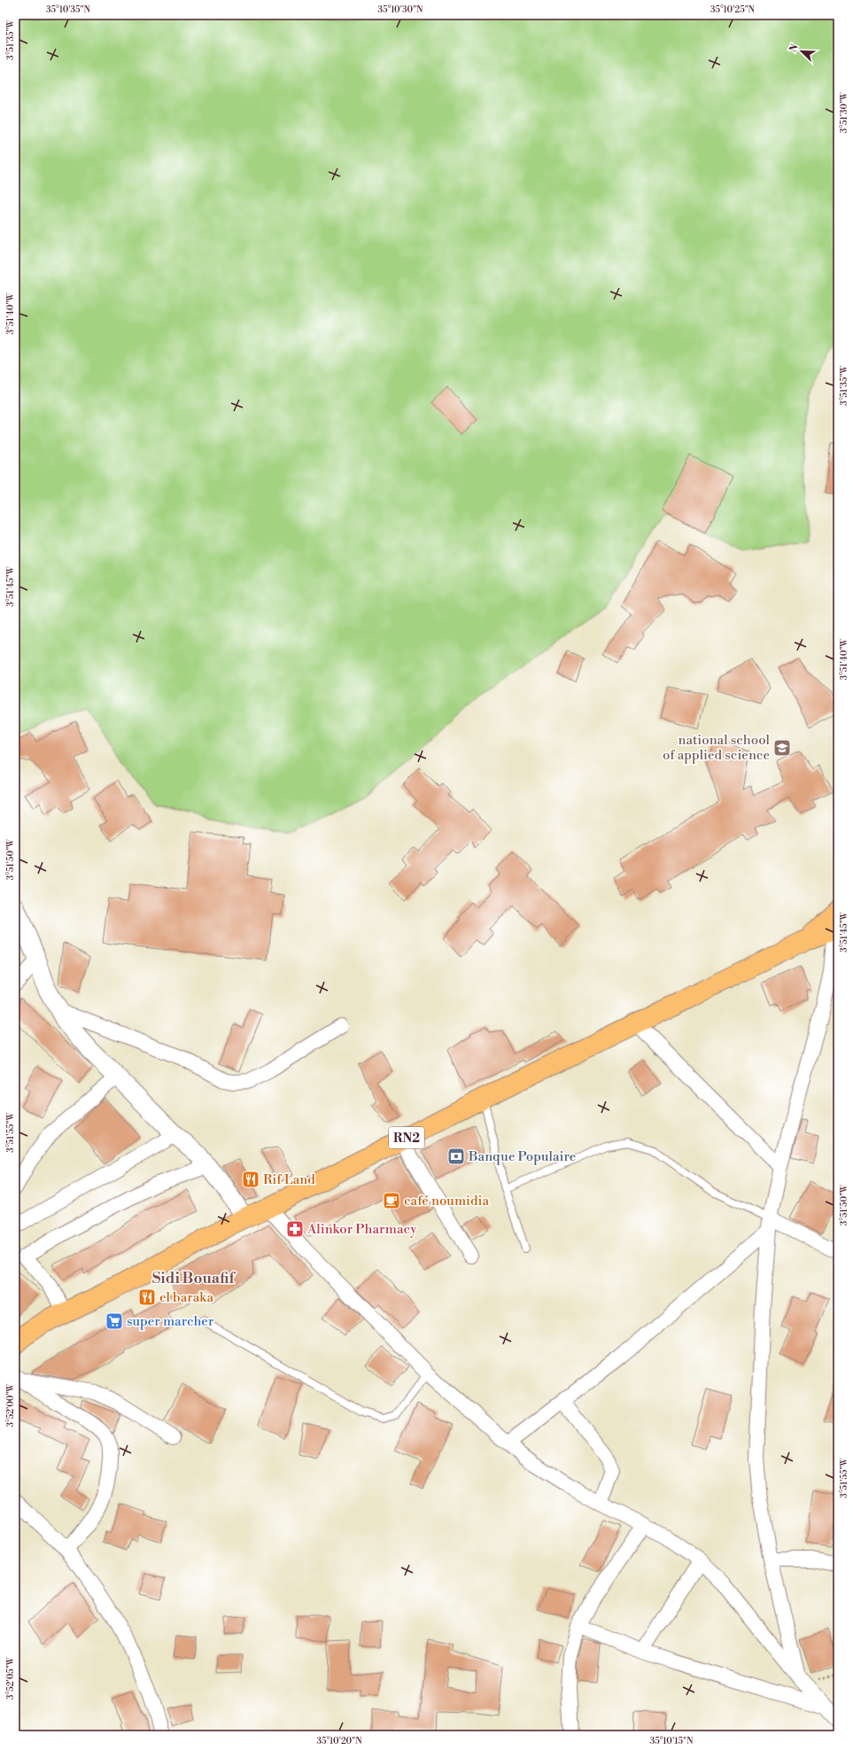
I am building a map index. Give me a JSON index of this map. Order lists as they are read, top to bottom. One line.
{"streets":{"highway":["RN2"]},"districts":["Sidi Bouafif"],"places":{"school or university":["national school of applied science"],"bank":["Banque Populaire"],"restaurant":["Rif Land","el baraka"],"cafe":["café noumidia"],"pharmacy":["Alinkor Pharmacy"],"supermarket":["super marcher"]},"north":"top left","coordinates":["35°10'35\"N","35°10'30\"N","35°10'25\"N","3°51'35\"W","3°51'30\"W","3°51'40\"W","3°51'45\"W","3°51'50\"W","3°51'55\"W","3°52'00\"W","3°52'05\"W","35°10'20\"N","35°10'15\"N"]}
